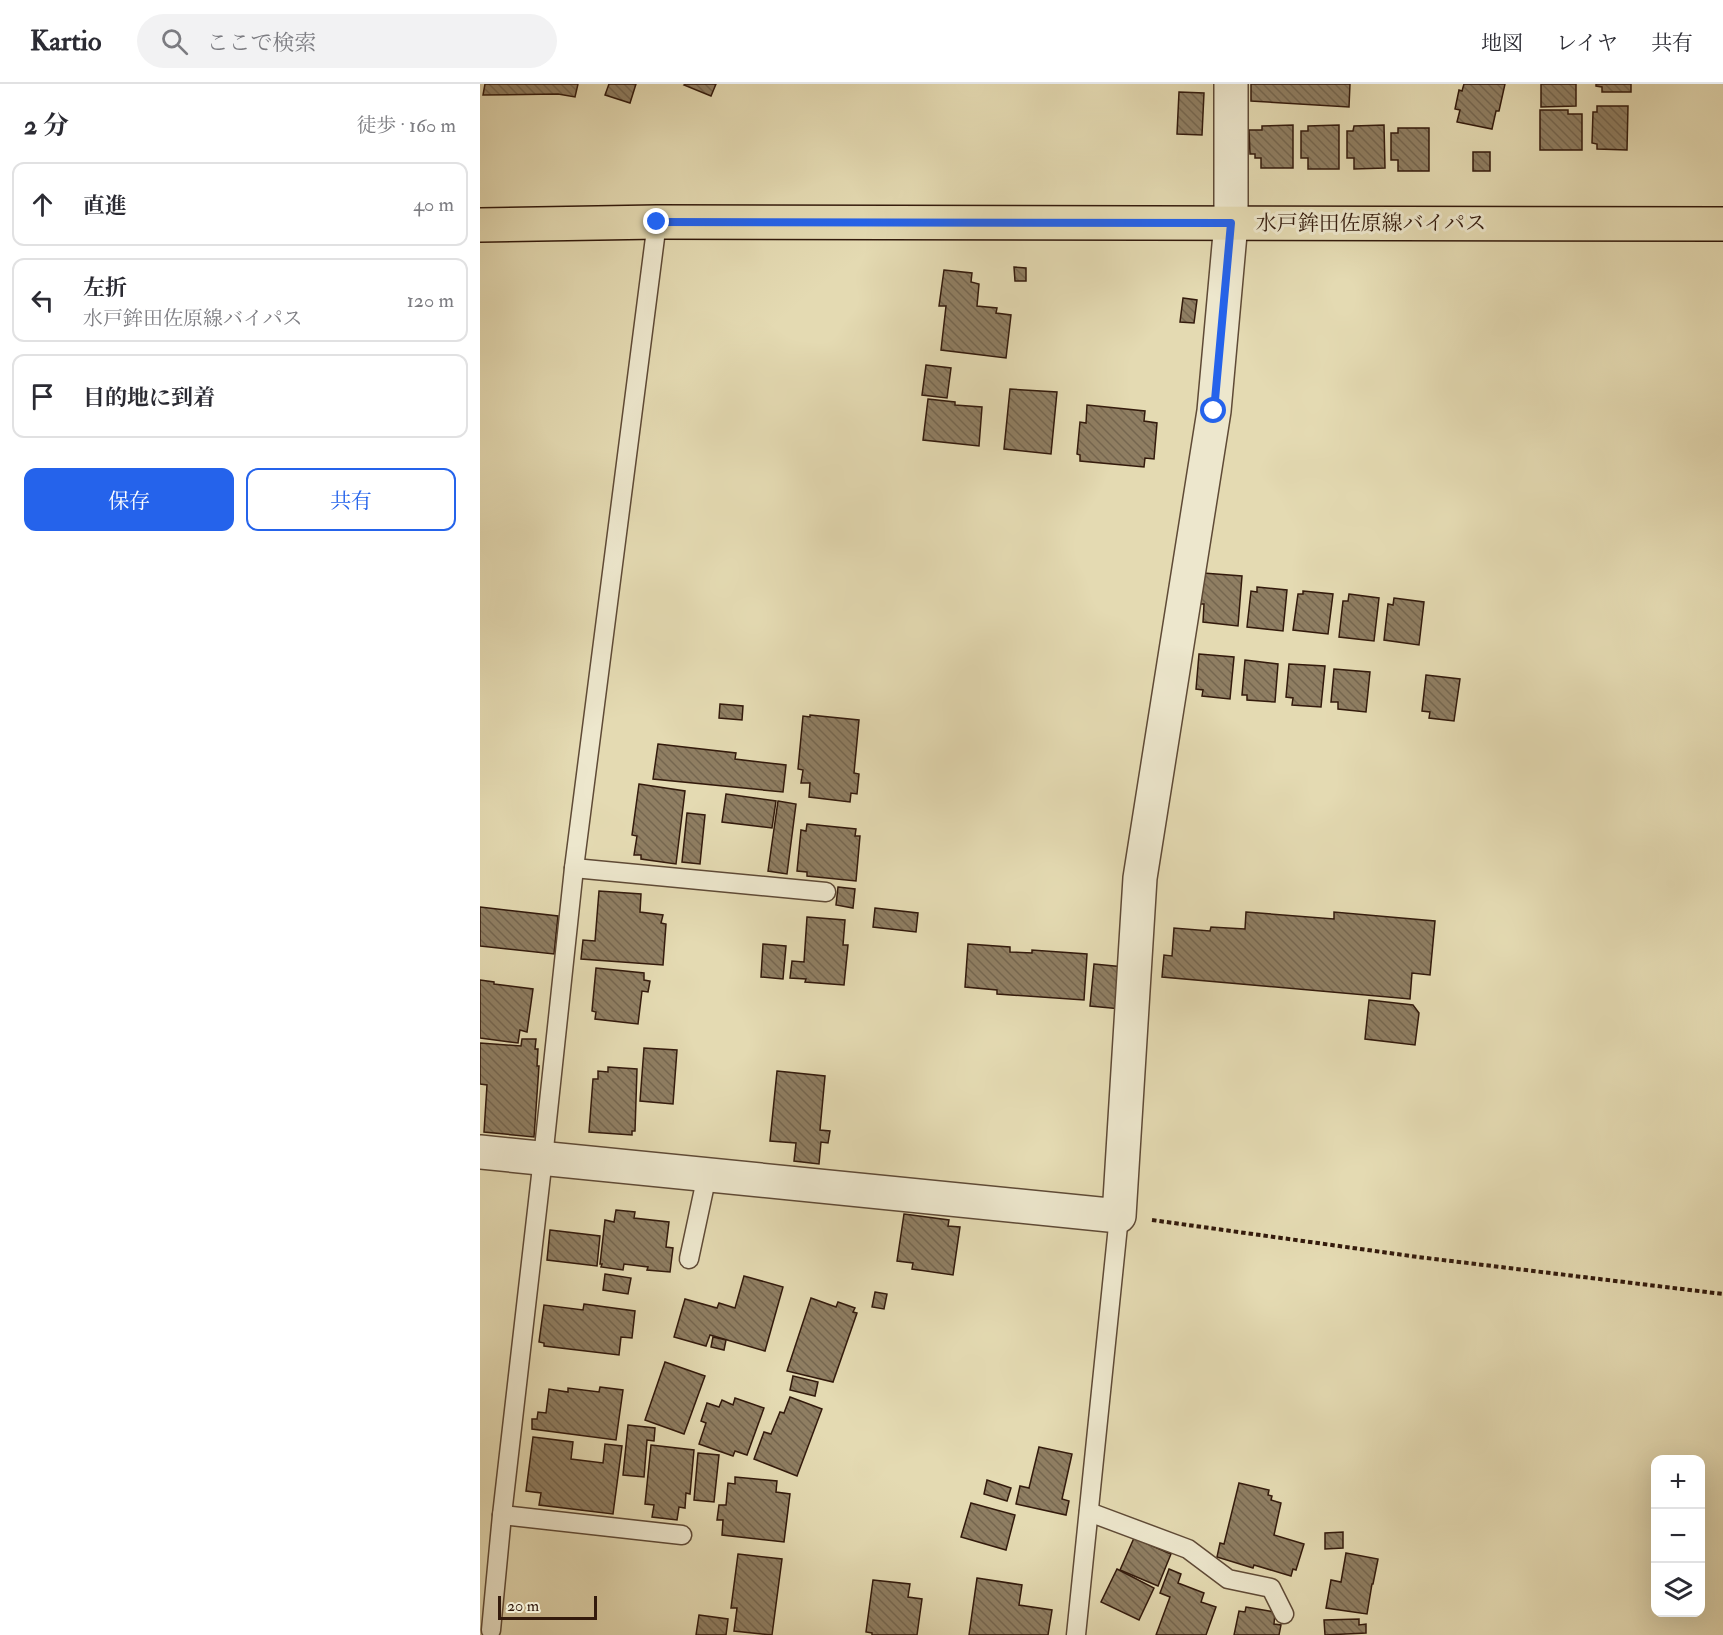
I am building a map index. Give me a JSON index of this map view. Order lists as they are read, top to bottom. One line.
{"streets":{"main road":["水戸鉾田佐原線バイパス"]},"scale_bar":"20 m","page":{"header":"Kartio","search":"ここで検索","nav":["地図","レイヤ","共有"],"heading":["2 分","徒歩 · 160 m"],"list":[["直進","40 m"],["左折","水戸鉾田佐原線バイパス","120 m"],"目的地に到着"],"buttons":["保存","共有"],"map_buttons":["+","−"],"scale":"20 m"}}
